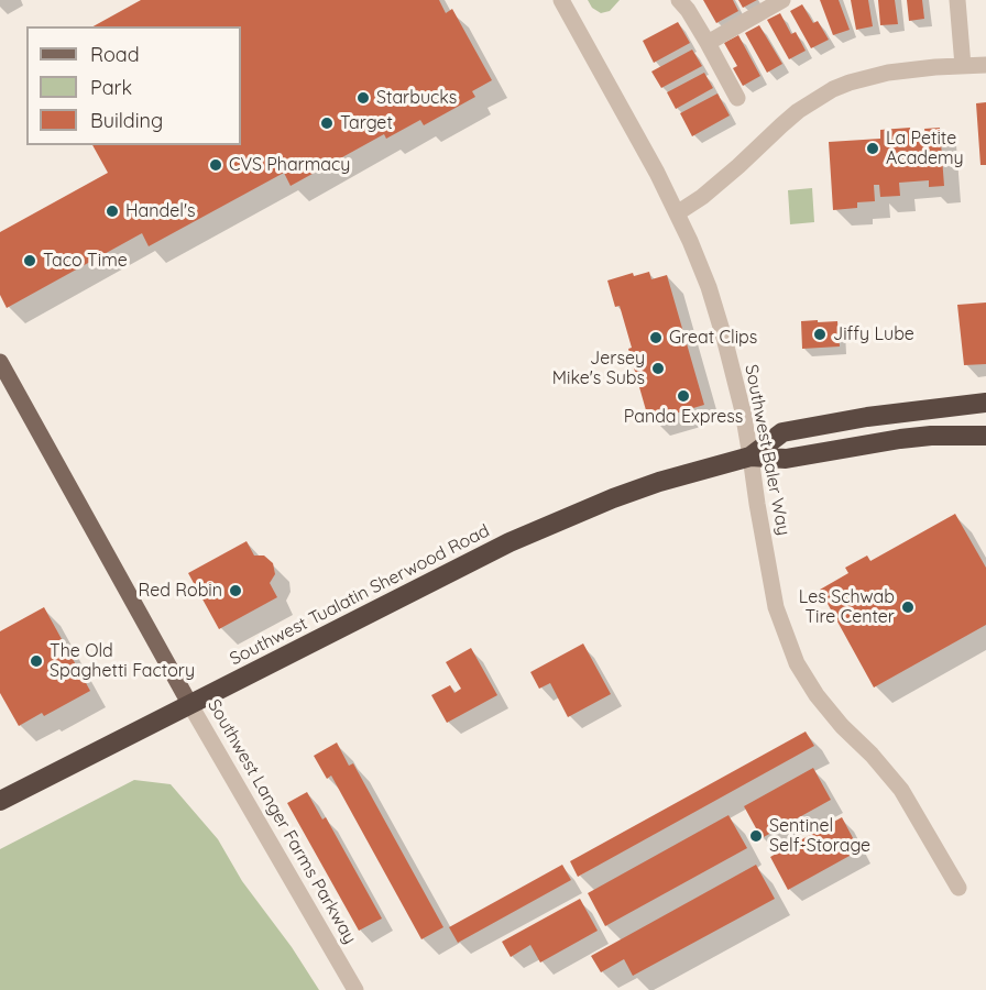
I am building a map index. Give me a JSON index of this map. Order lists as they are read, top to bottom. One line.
{"streets":{"highway":["Southwest Tualatin Sherwood Road"],"main road":["Southwest Langer Farms Parkway"],"street":["Southwest Baler Way"]},"crossings":[["Southwest Baler Way","Southwest Tualatin Sherwood Road"],["Southwest Tualatin Sherwood Road","Southwest Langer Farms Parkway"]],"places":["Starbucks","Target","La Petite Academy","CVS Pharmacy","Handel's","Taco Time","Jiffy Lube","Great Clips","Jersey Mike's Subs","Panda Express","Red Robin","Les Schwab Tire Center","The Old Spaghetti Factory","Sentinel Self-Storage"],"legend":["Road","Park","Building"]}
